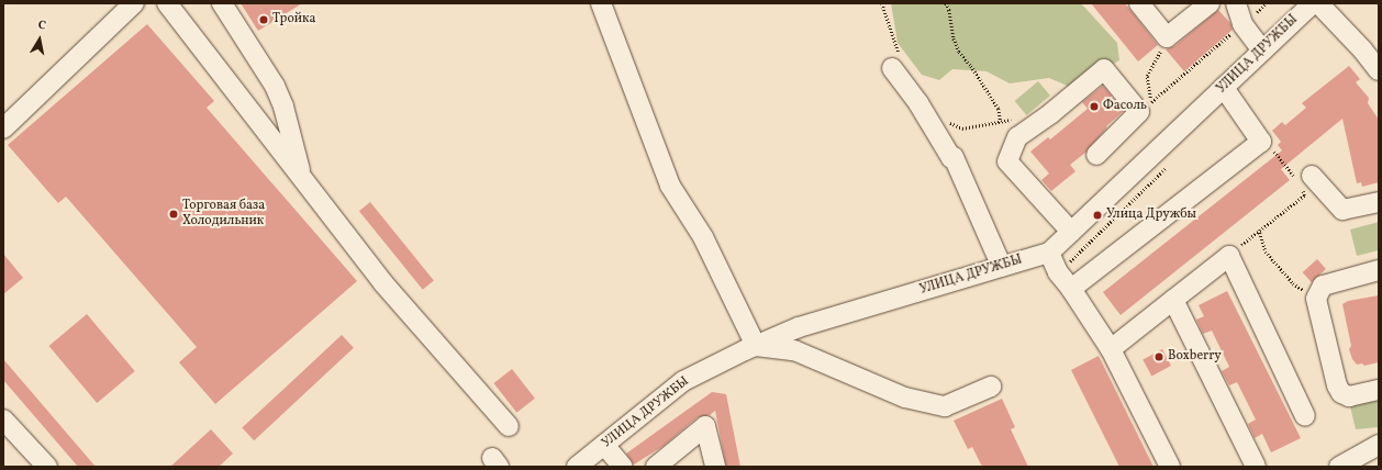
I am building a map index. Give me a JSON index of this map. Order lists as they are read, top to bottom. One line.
{"streets":{"street":["УЛИЦА ДРУЖБЫ"]},"places":["Тройка","Фасоль","Торговая база Холодильник","Улица Дружбы","Boxberry"],"north":"top"}
